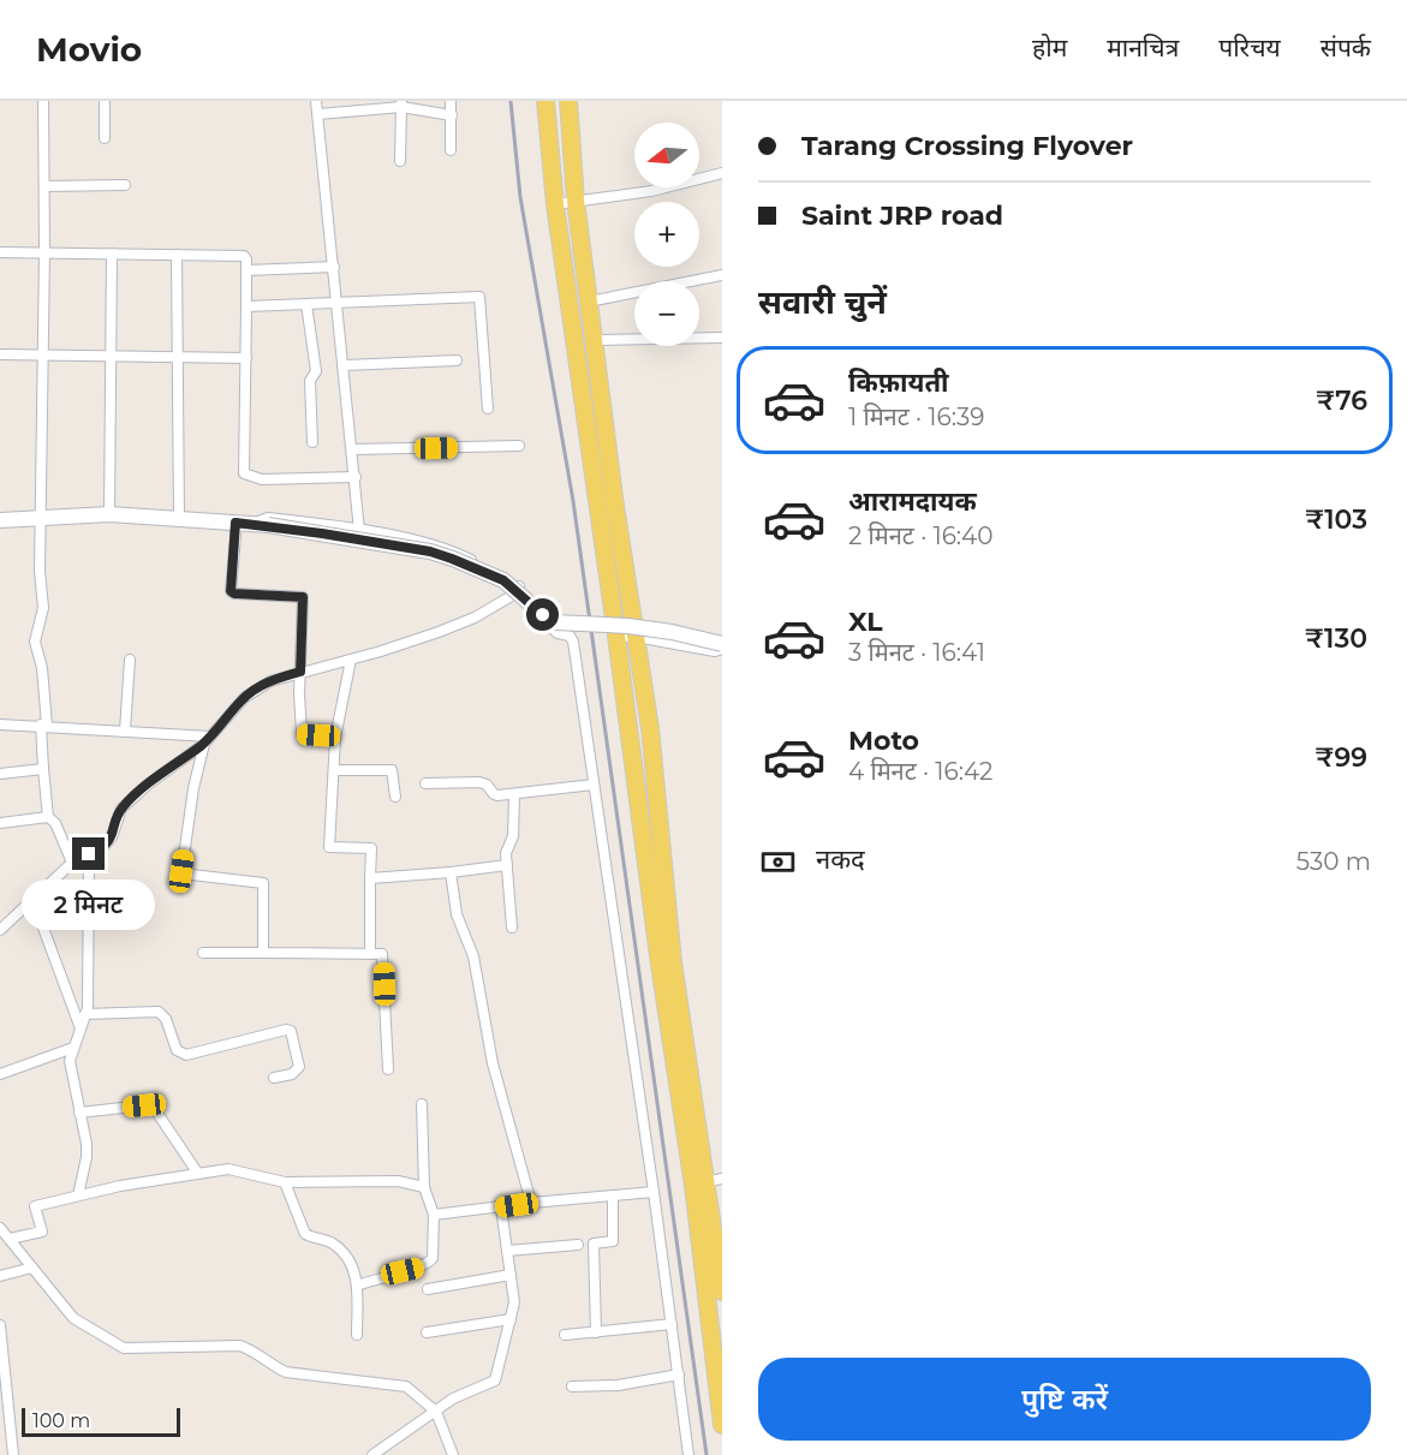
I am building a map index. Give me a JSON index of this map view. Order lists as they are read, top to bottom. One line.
{"scale_bar":"100 m","north":"left","page":{"header":"Movio","nav":["होम","मानचित्र","परिचय","संपर्क"],"banner":["Tarang Crossing Flyover","Saint JRP road"],"map_buttons":["+","−"],"heading":"सवारी चुनें","list":[{"name":"किफ़ायती","note":"1 मिनट · 16:39","value":"₹76"},{"name":"आरामदायक","note":"2 मिनट · 16:40","value":"₹103"},{"name":"XL","note":"3 मिनट · 16:41","value":"₹130"},{"name":"Moto","note":"4 मिनट · 16:42","value":"₹99"}],"pay":["नकद","530 m"],"bubble":"2 मिनट","buttons":"पुष्टि करें","scale":"100 m"}}
